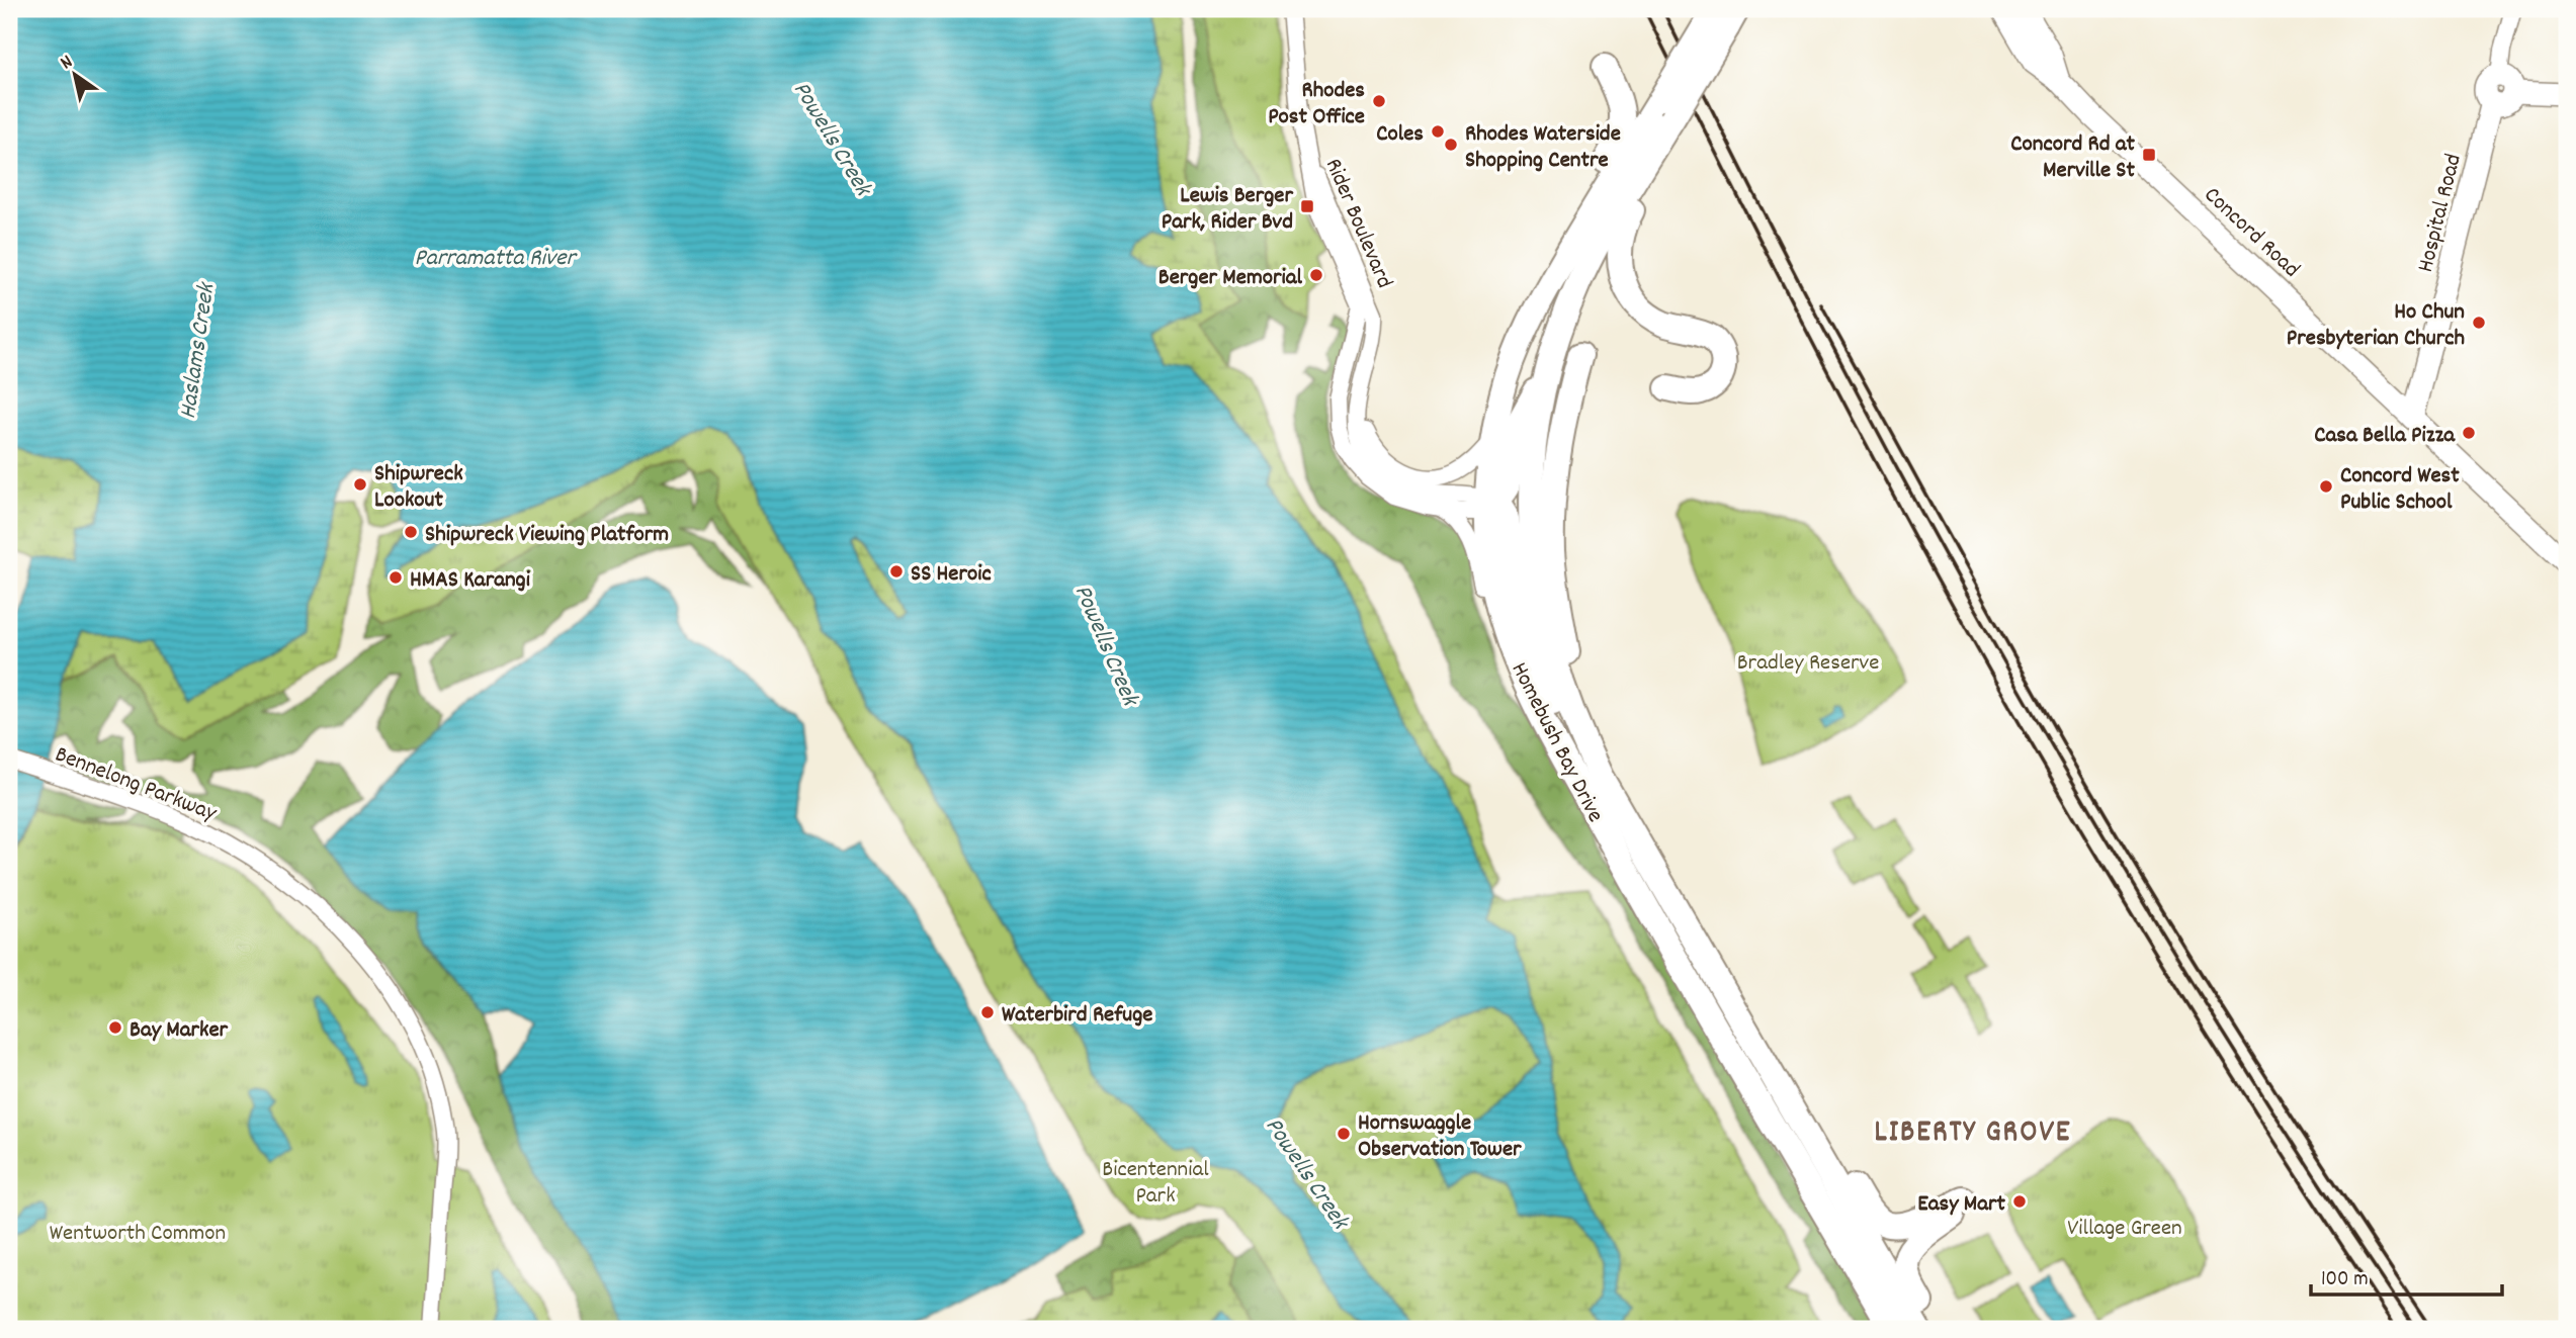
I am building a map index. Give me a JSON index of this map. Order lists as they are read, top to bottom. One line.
{"streets":{"highway":["Homebush Bay Drive"],"main road":["Hospital Road","Concord Road"],"street":["Rider Boulevard","Bennelong Parkway"]},"crossings":[["Hospital Road","Concord Road"]],"districts":["LIBERTY GROVE"],"water":["Powells Creek","Parramatta River","Haslams Creek"],"parks":["Bradley Reserve","Bicentennial Park","Village Green","Wentworth Common"],"places":{"other":["Rhodes Post Office","Coles","Rhodes Waterside Shopping Centre","Berger Memorial","Ho Chun Presbyterian Church","Casa Bella Pizza","Shipwreck Lookout","Concord West Public School","Shipwreck Viewing Platform","SS Heroic","HMAS Karangi","Waterbird Refuge","Bay Marker","Hornswaggle Observation Tower","Easy Mart"],"transit":["Concord Rd at Merville St","Lewis Berger Park, Rider Bvd"]},"scale_bar":"100 m","north":"top left"}
